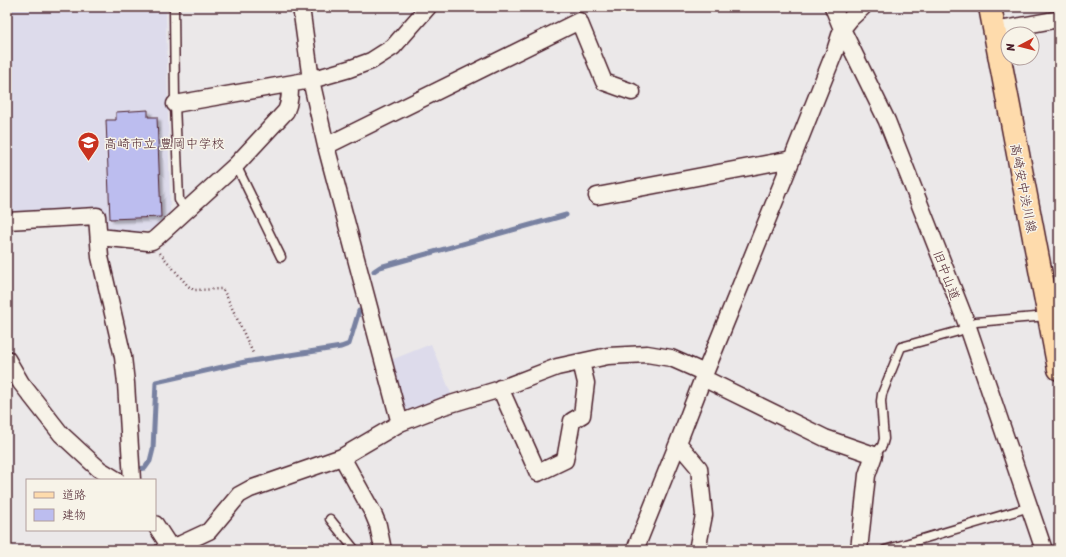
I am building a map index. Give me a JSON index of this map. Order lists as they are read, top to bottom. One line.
{"streets":{"main road":["高崎安中渋川線"],"street":["旧中山道"]},"places":{"school or university":["高崎市立 豊岡中学校"]},"legend":["道路","建物"],"north":"left"}
